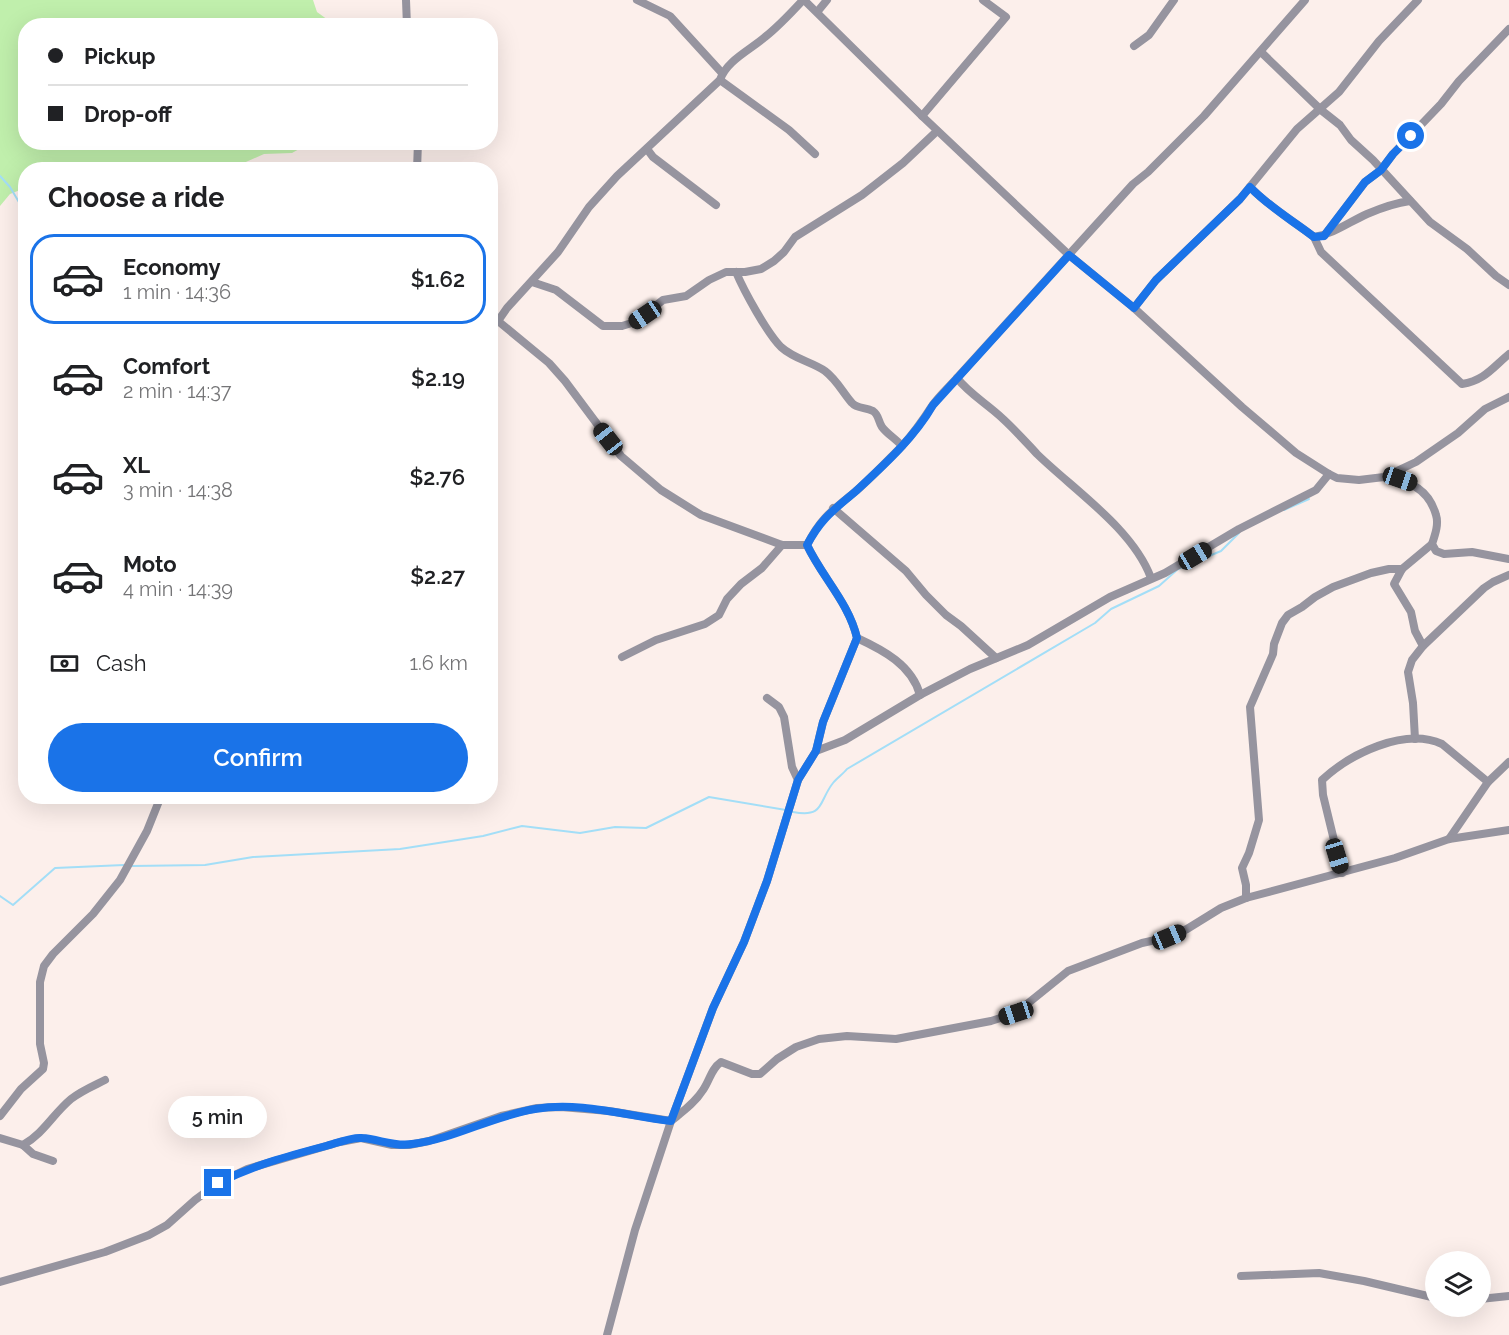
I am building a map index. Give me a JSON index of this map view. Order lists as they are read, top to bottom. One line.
{"page":{"banner":["Pickup","Drop-off"],"heading":"Choose a ride","list":[{"name":"Economy","note":"1 min · 14:36","value":"$1.62"},{"name":"Comfort","note":"2 min · 14:37","value":"$2.19"},{"name":"XL","note":"3 min · 14:38","value":"$2.76"},{"name":"Moto","note":"4 min · 14:39","value":"$2.27"}],"pay":["Cash","1.6 km"],"buttons":"Confirm","bubble":"5 min"}}
